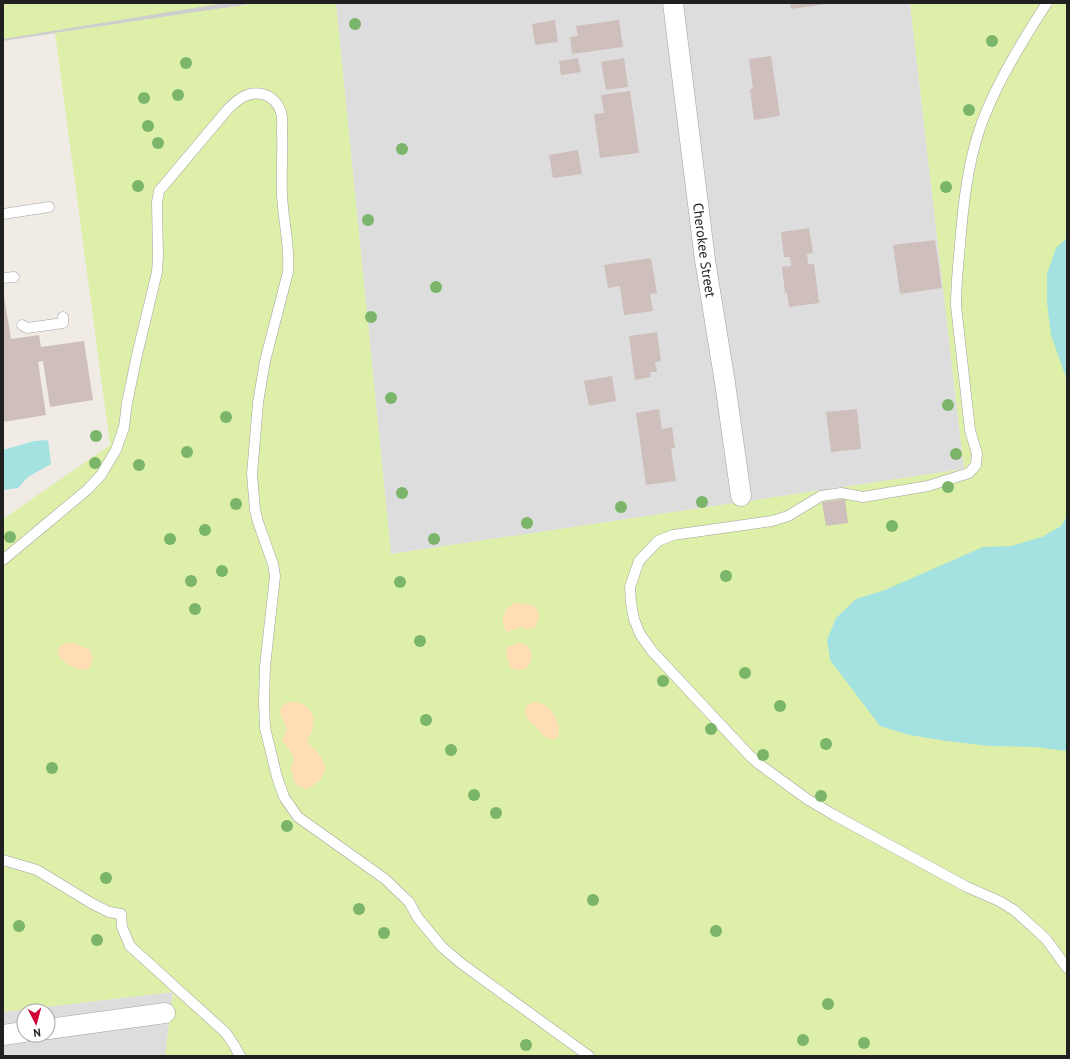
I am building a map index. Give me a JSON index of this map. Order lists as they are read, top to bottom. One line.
{"streets":{"street":["Cherokee Street"]},"north":"bottom"}
